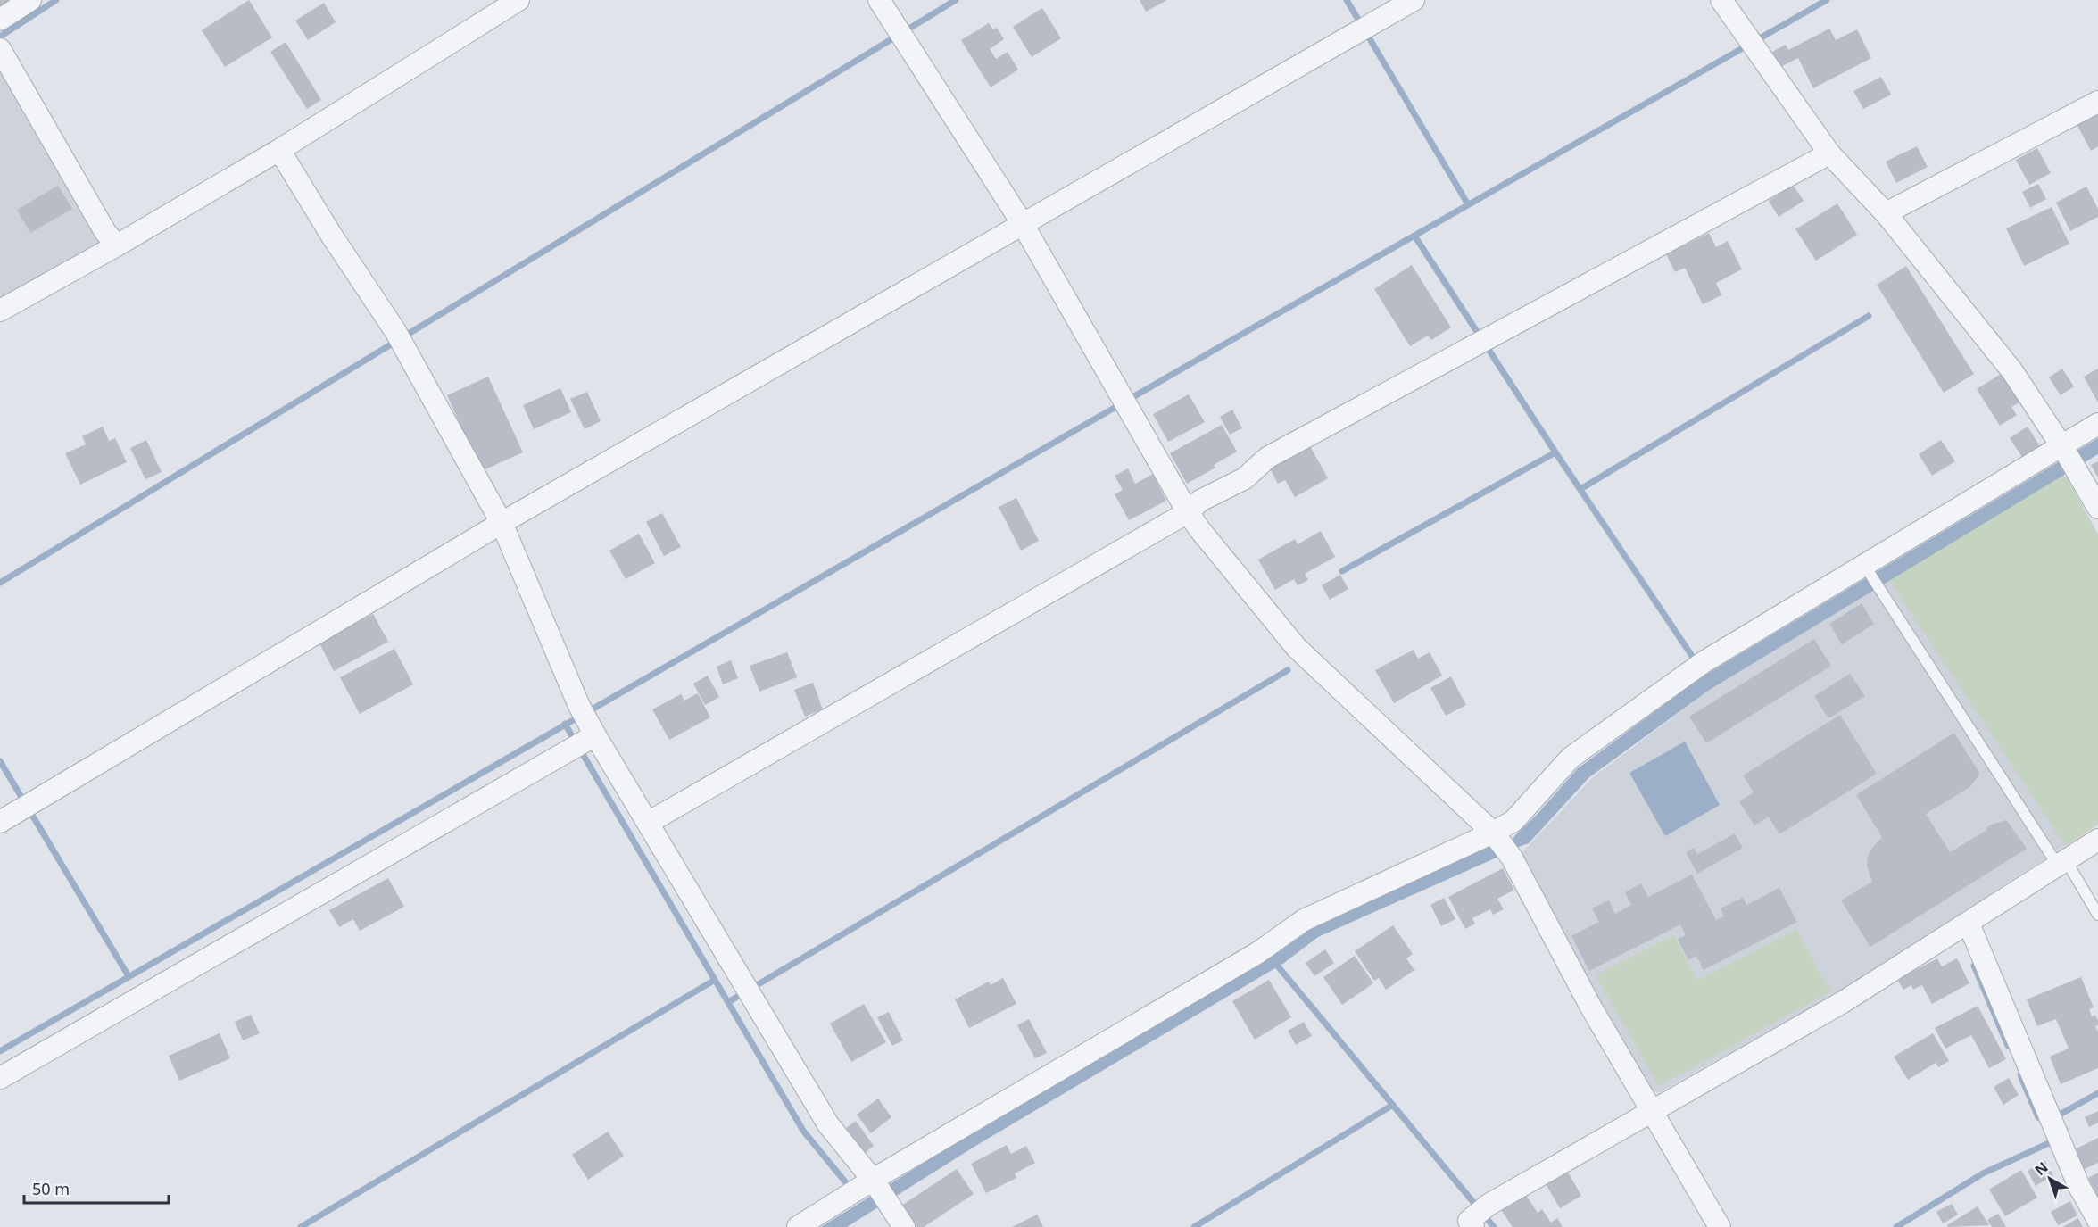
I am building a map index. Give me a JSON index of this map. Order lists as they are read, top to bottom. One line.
{"scale_bar":"50 m","north":"top left"}
